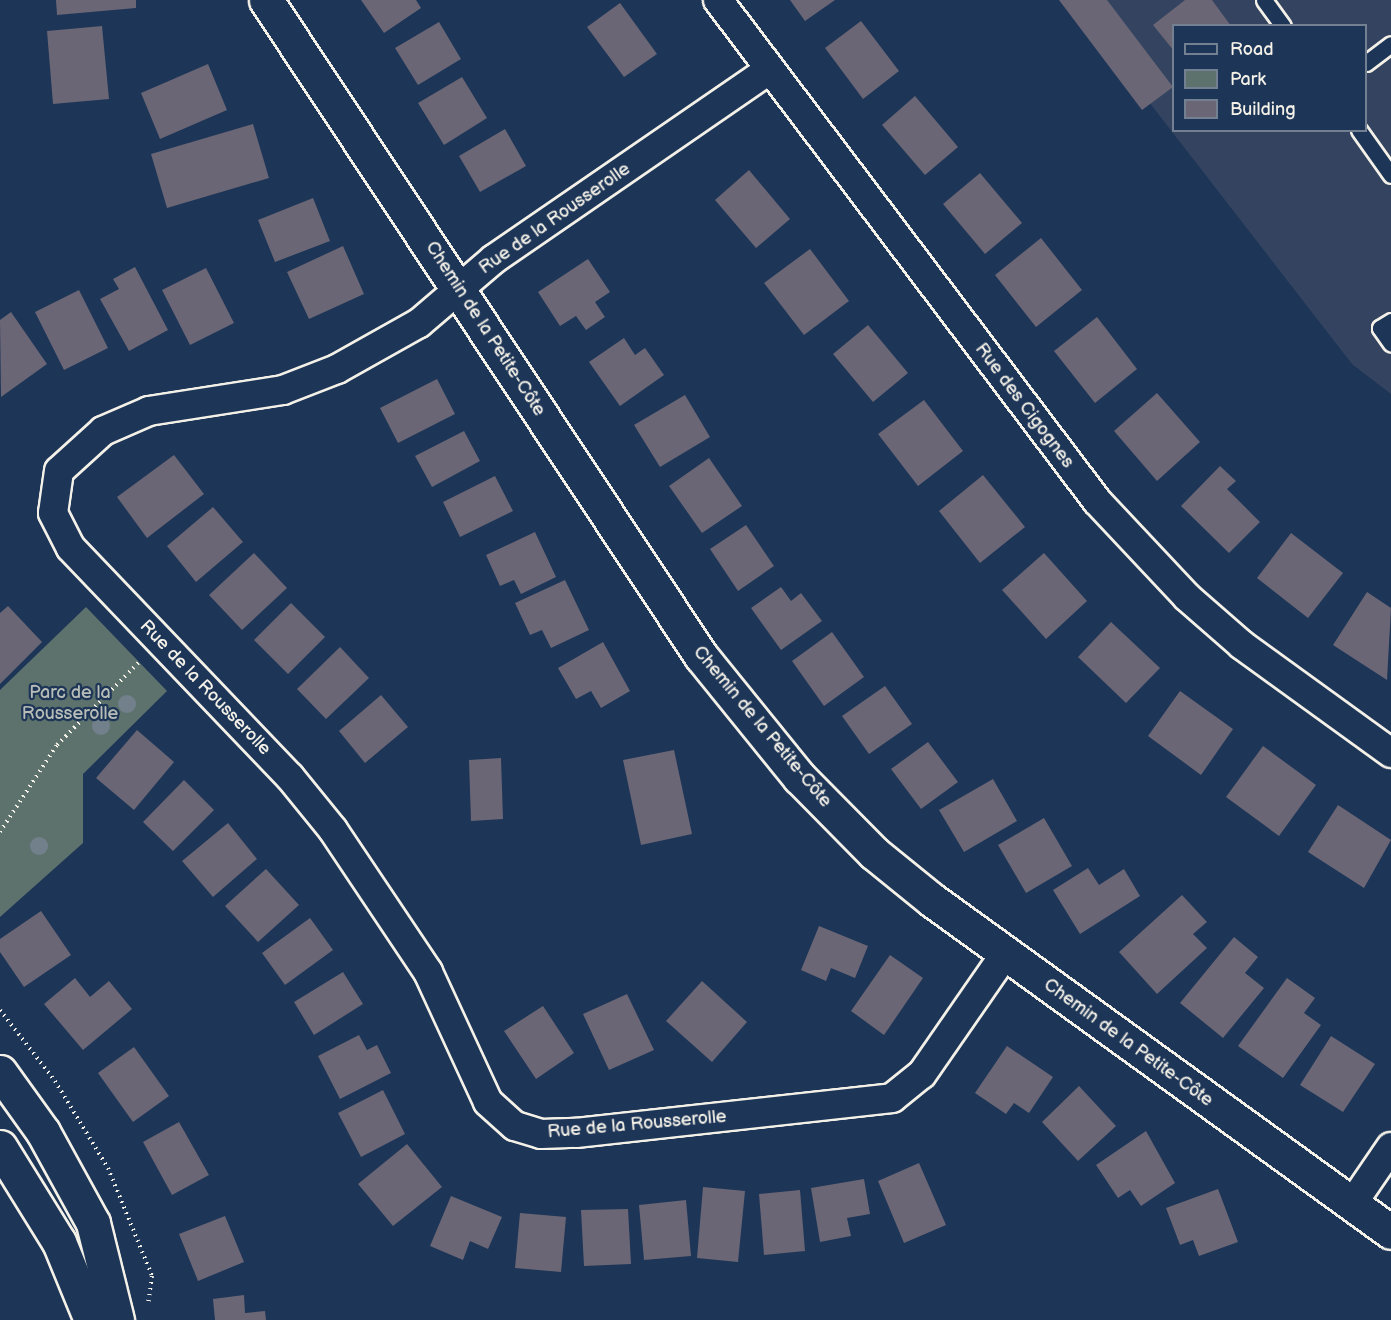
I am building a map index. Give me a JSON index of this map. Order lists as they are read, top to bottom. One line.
{"streets":{"street":["Rue de la Rousserolle","Chemin de la Petite-Côte","Rue des Cigognes"]},"crossings":[["Rue de la Rousserolle","Chemin de la Petite-Côte"],["Rue de la Rousserolle","Rue des Cigognes"]],"parks":["Parc de la Rousserolle"],"legend":["Road","Park","Building"]}
